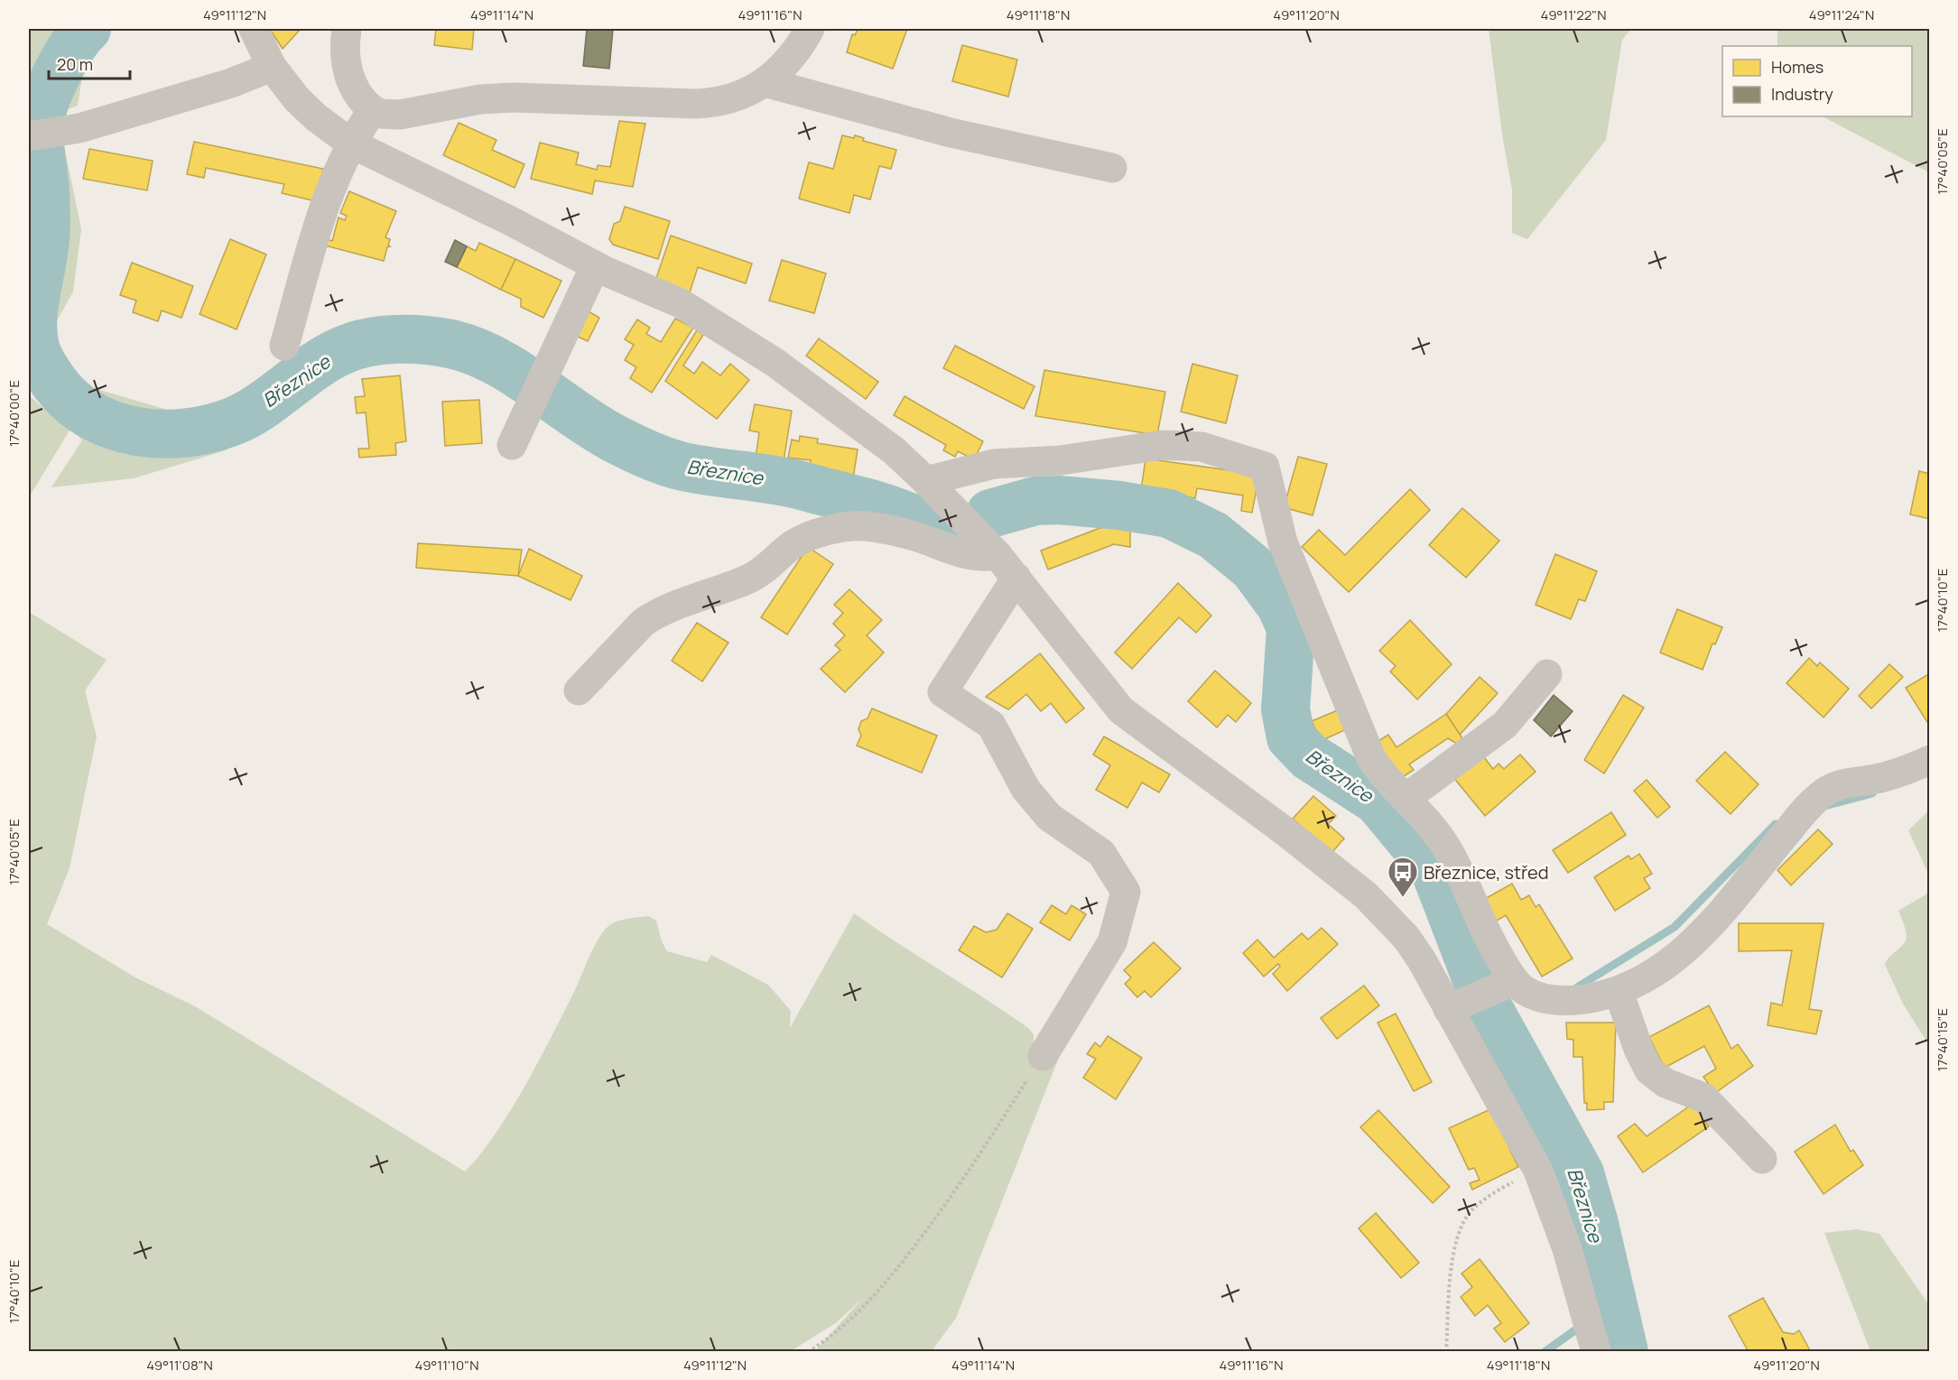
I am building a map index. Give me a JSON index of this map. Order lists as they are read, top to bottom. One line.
{"water":["Březnice"],"places":{"bus stop":["Březnice, střed"]},"legend":["Homes","Industry"],"scale_bar":"20 m","coordinates":["49°11'12\"N","49°11'14\"N","49°11'16\"N","49°11'18\"N","49°11'20\"N","49°11'22\"N","49°11'24\"N","17°40'05\"E","17°40'00\"E","17°40'10\"E","17°40'15\"E","49°11'08\"N","49°11'10\"N"]}
